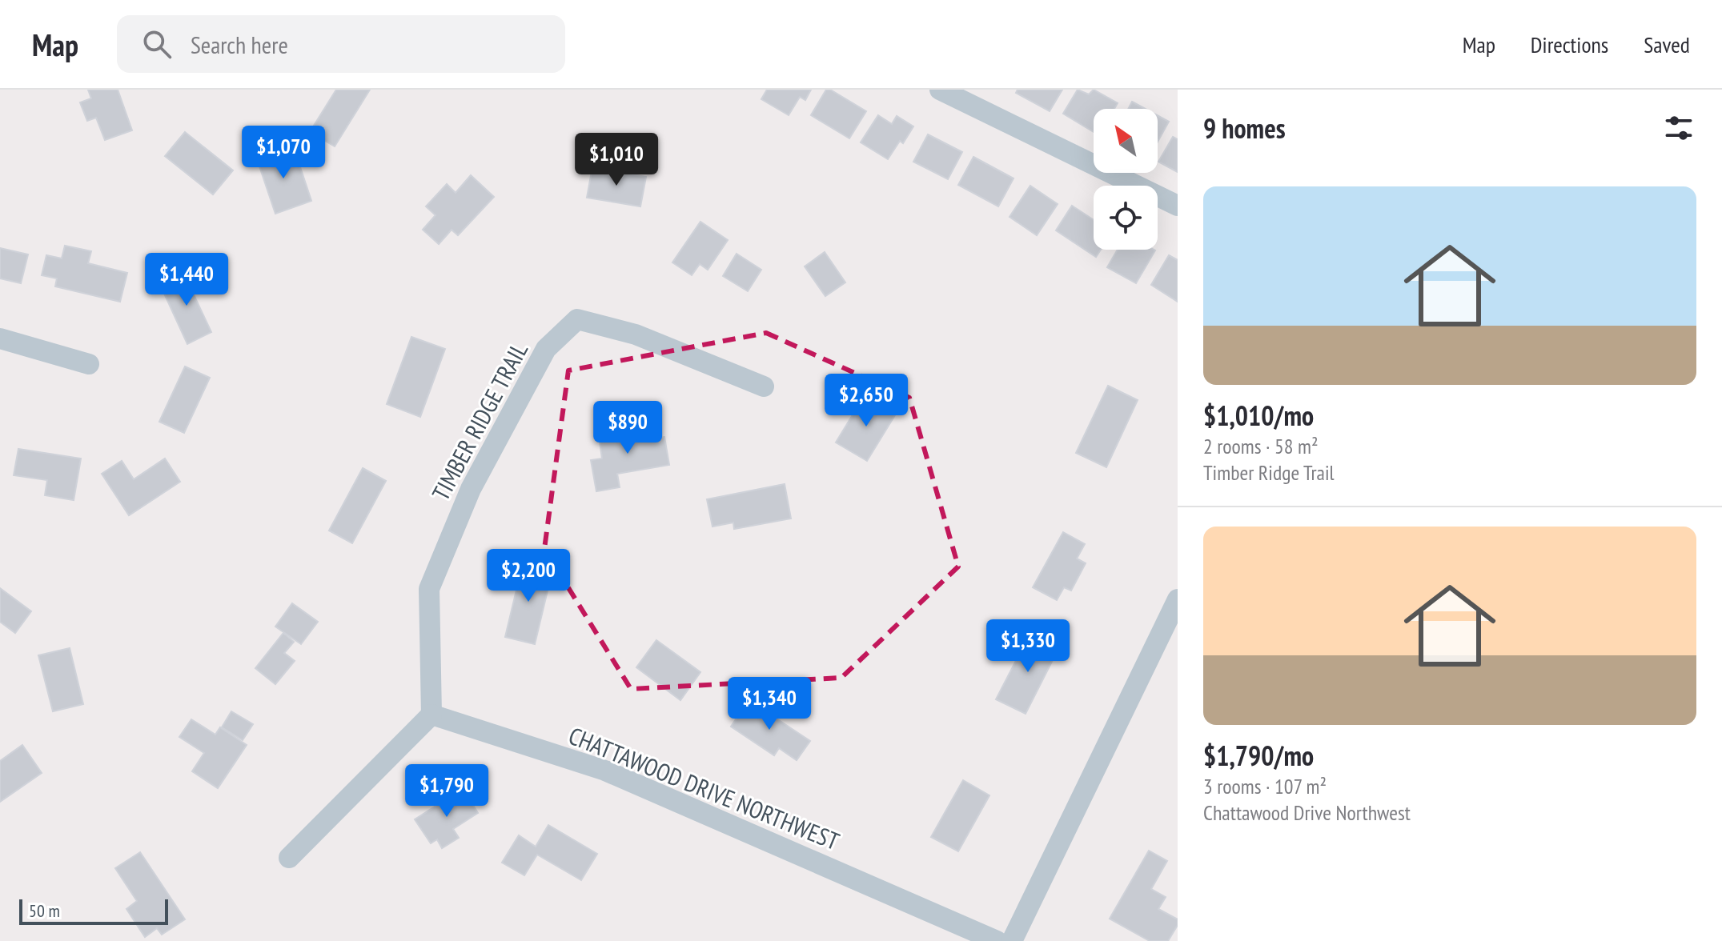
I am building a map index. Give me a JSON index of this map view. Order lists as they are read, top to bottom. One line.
{"streets":{"street":["TIMBER RIDGE TRAIL","CHATTAWOOD DRIVE NORTHWEST"]},"crossings":[["TIMBER RIDGE TRAIL","CHATTAWOOD DRIVE NORTHWEST"]],"scale_bar":"50 m","north":"top left","page":{"header":"Map","search":"Search here","nav":["Map","Directions","Saved"],"heading":"9 homes","price":["$1,070","$1,010","$1,440","$2,650","$890","$2,200","$1,330","$1,340","$1,790"],"list":[{"name":"$1,010/mo","note":"2 rooms · 58 m² · Timber Ridge Trail"},{"name":"$1,790/mo","note":"3 rooms · 107 m² · Chattawood Drive Northwest"}],"scale":"50 m"}}
